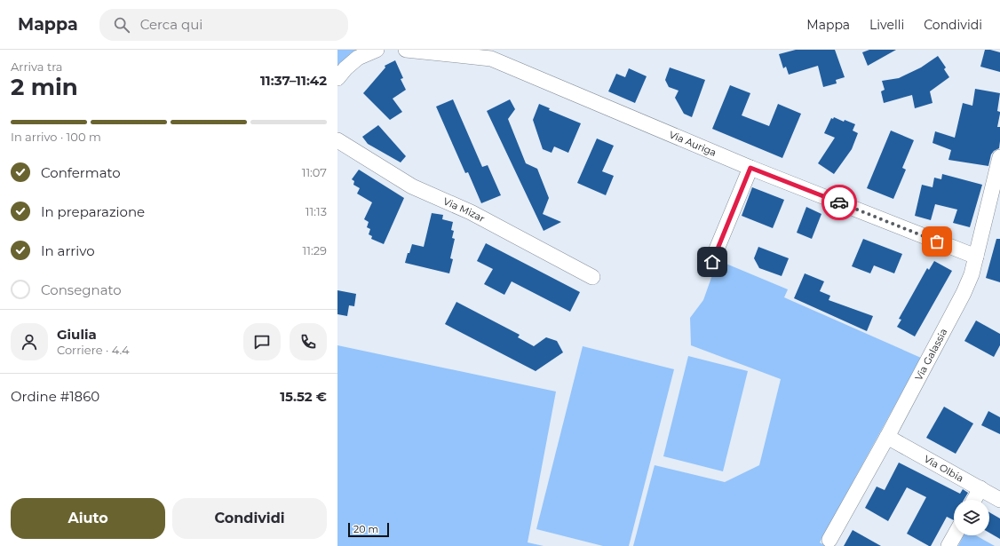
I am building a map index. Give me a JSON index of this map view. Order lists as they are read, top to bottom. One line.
{"streets":{"street":["Via Auriga","Via Mizar","Via Galassia","Via Olbia"]},"crossings":[["Via Auriga","Via Galassia"],["Via Galassia","Via Olbia"]],"scale_bar":"20 m","page":{"header":"Mappa","search":"Cerca qui","nav":["Mappa","Livelli","Condividi"],"heading":["2 min","Arriva tra","11:37–11:42"],"panel":["Giulia","Corriere · 4.4","Ordine #1860","15.52 €"],"bar":"In arrivo · 100 m","list":[["Confermato","11:07"],["In preparazione","11:13"],["In arrivo","11:29"],"Consegnato"],"buttons":["Aiuto","Condividi"],"scale":"20 m"}}
